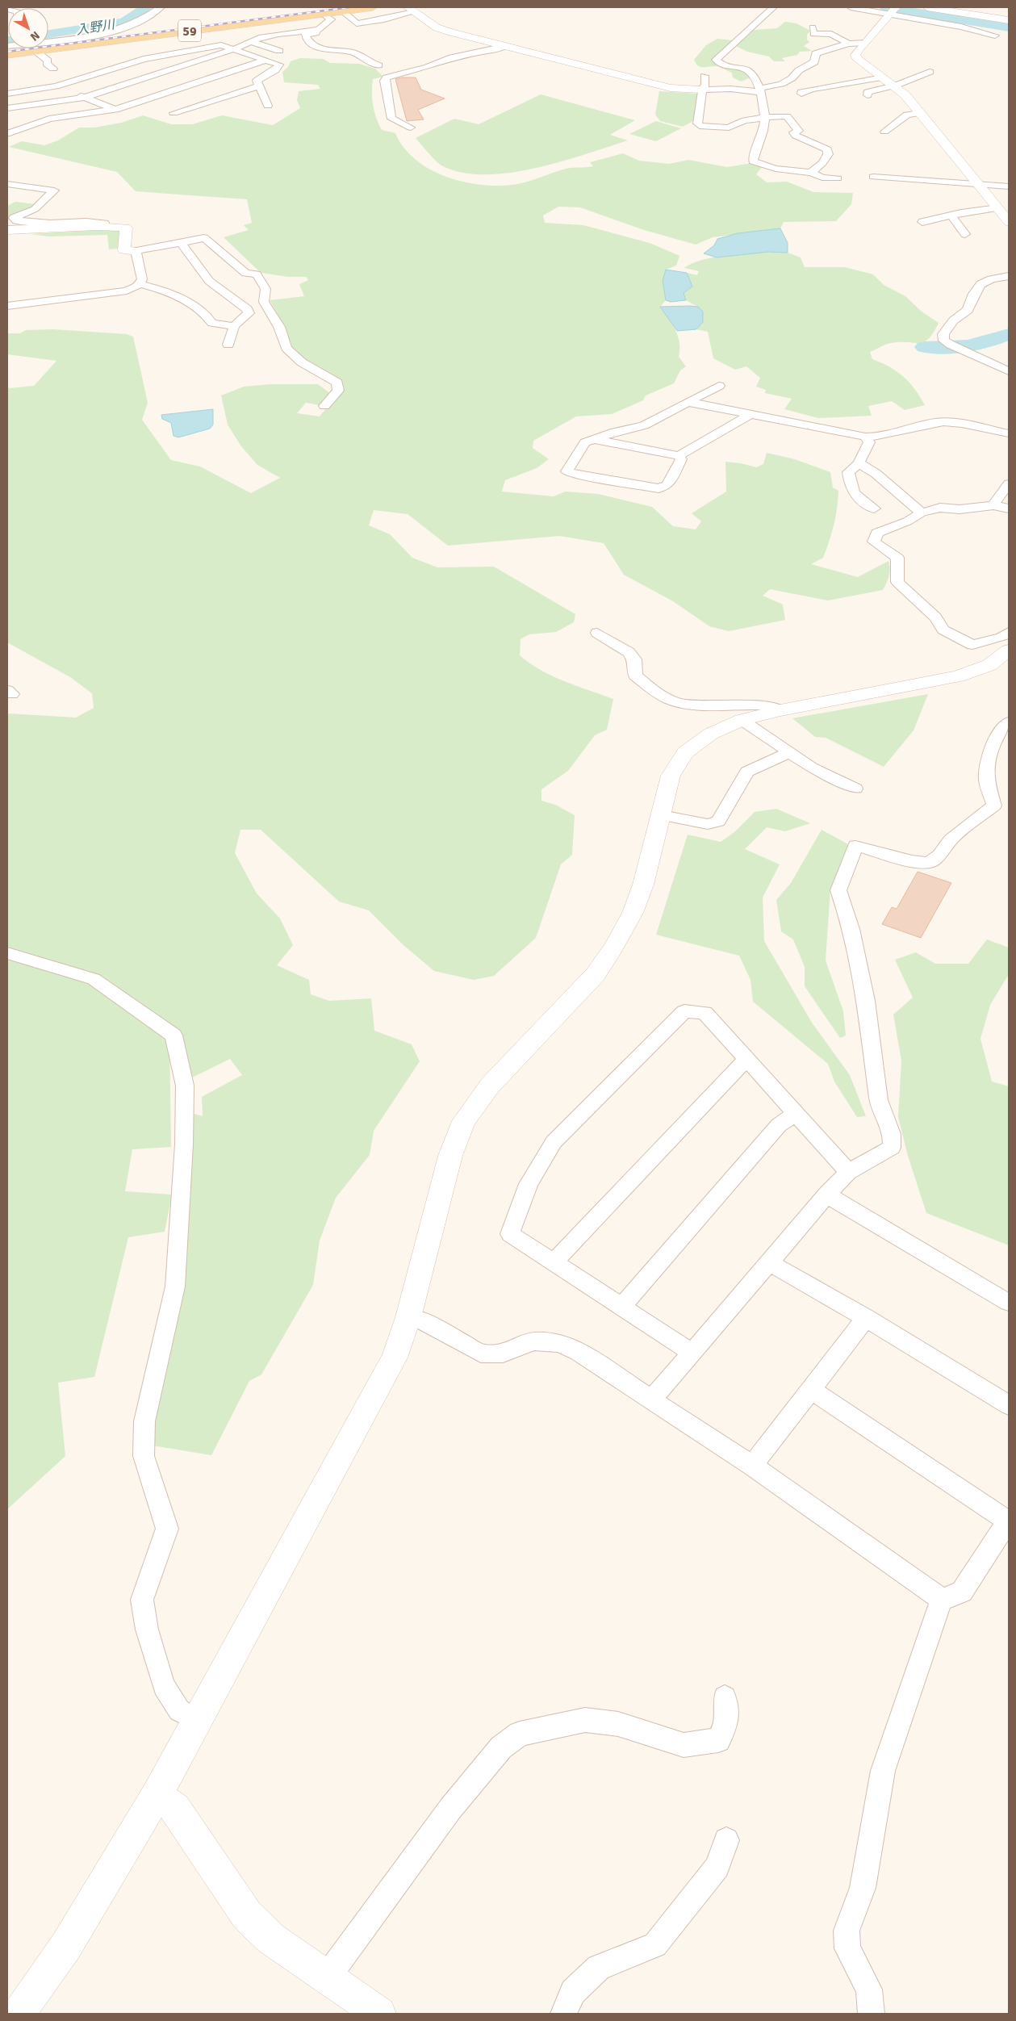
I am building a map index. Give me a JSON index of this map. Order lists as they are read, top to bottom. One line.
{"streets":{"main road":["59"]},"water":["入野川"],"north":"bottom right"}
